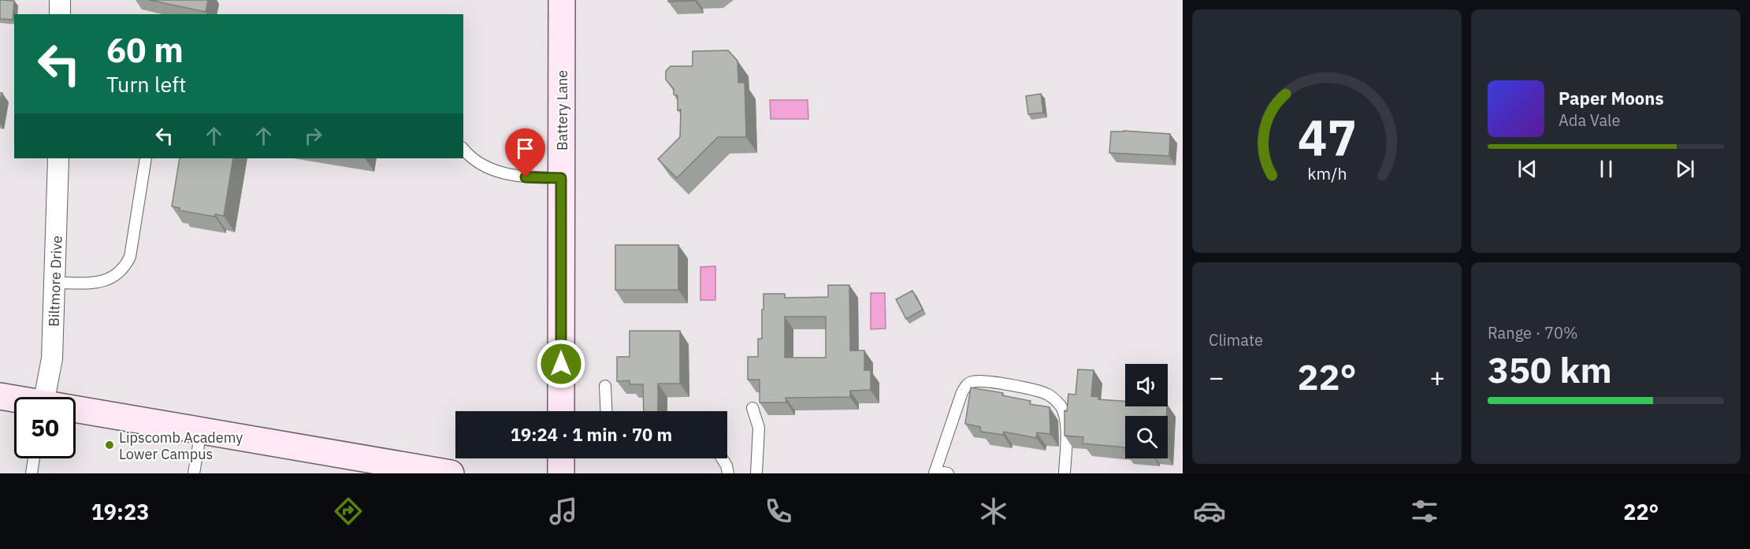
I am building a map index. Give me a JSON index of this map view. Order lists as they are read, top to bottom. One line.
{"streets":{"main road":["Battery Lane"],"street":["Biltmore Drive"]},"places":["Lipscomb Academy Lower Campus"],"page":{"turn":["60 m","Turn left"],"song":["Paper Moons","Ada Vale"],"tile":["Climate",["Range · 70%","350 km"]],"heat":["−","22°","+"],"limit":"50","trip":"19:24 · 1 min · 70 m","tabs":["19:23","22°"],"gauge":["47","km/h"]}}
